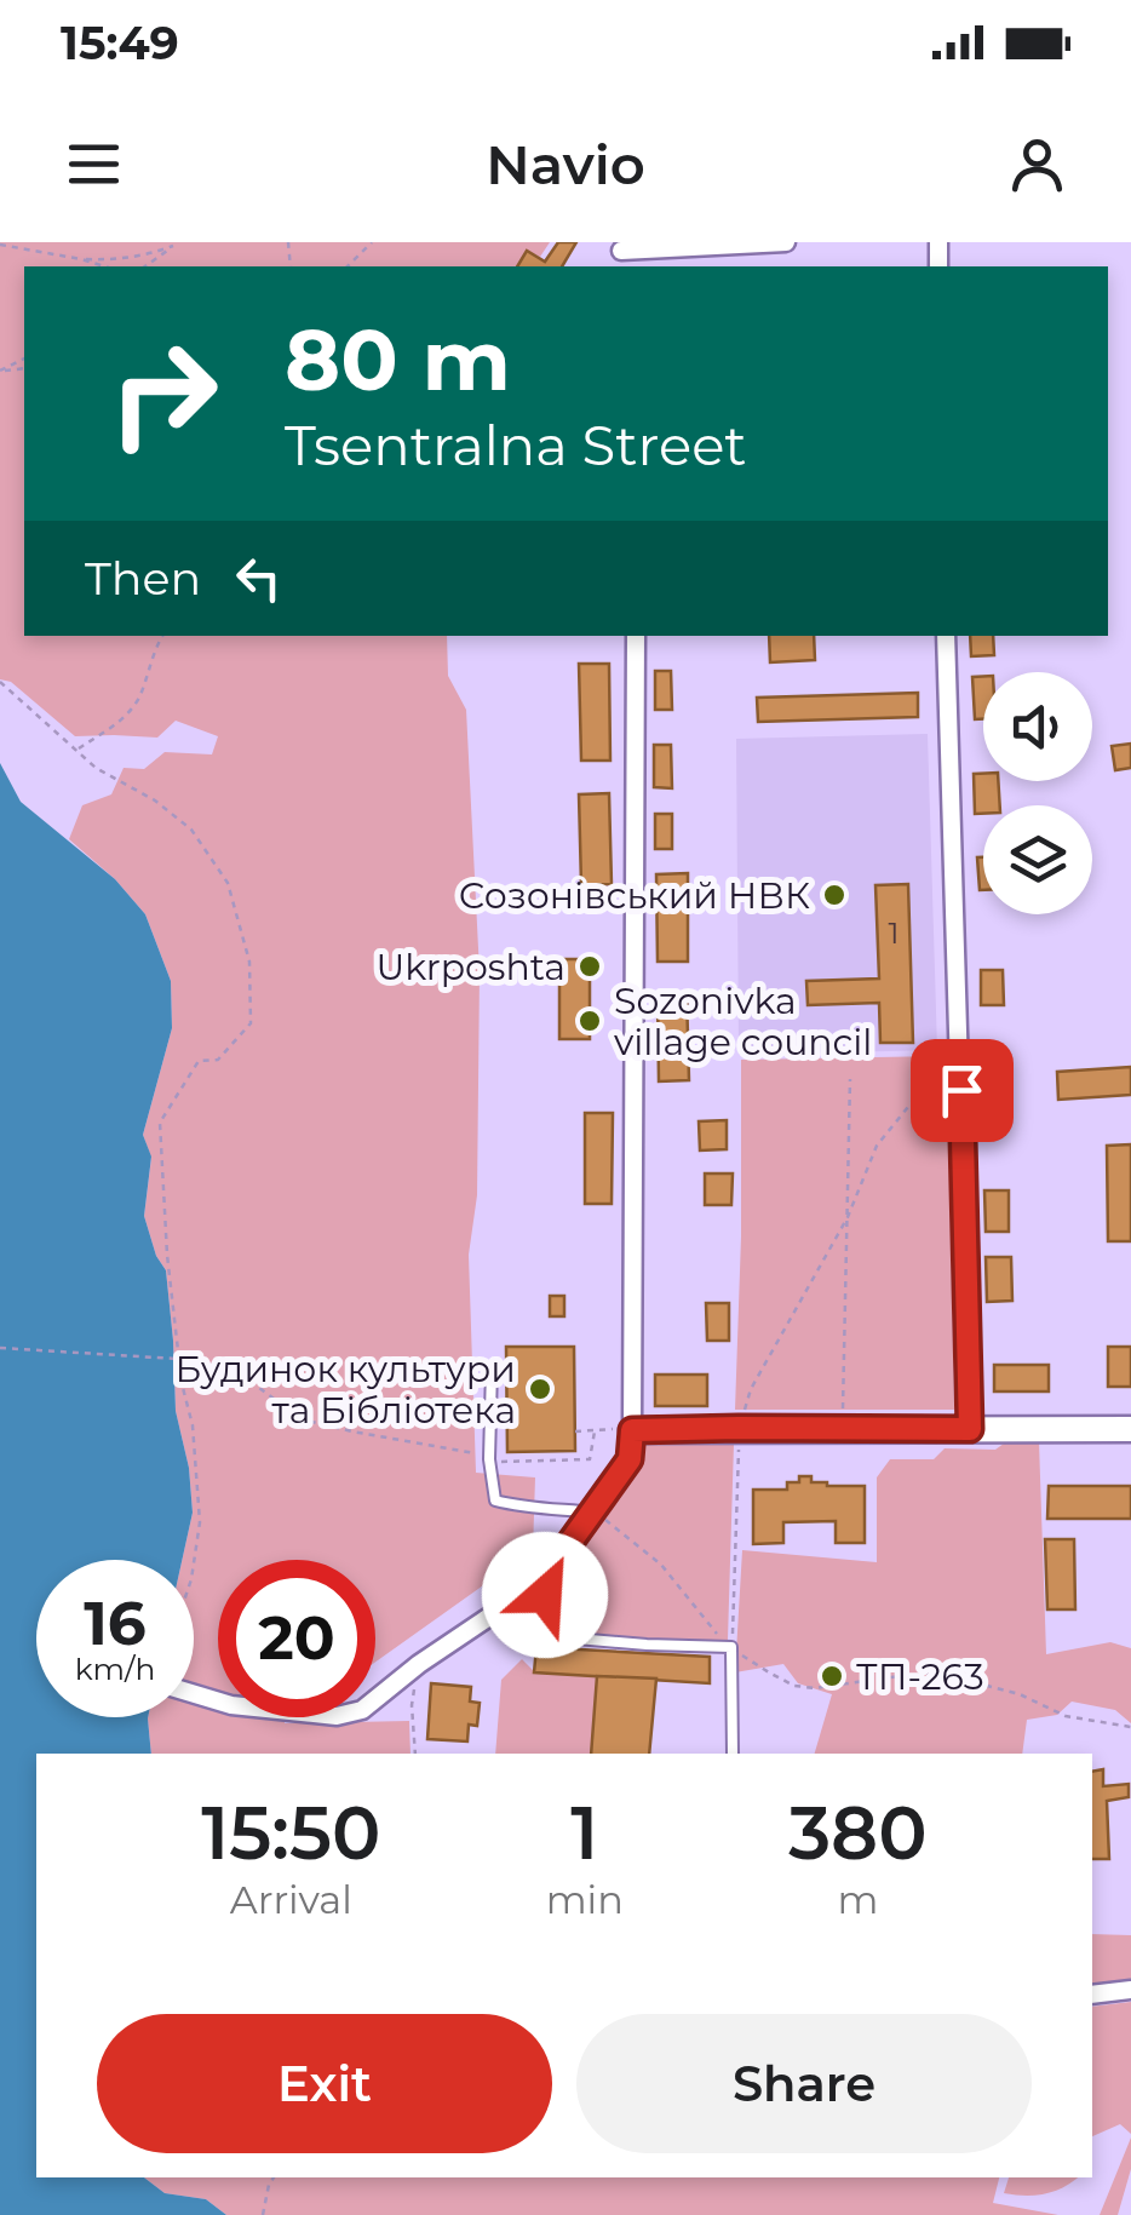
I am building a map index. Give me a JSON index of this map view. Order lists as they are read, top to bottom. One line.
{"places":["Созонівський НВК","Ukrposhta","Sozonivka village council","Будинок культури та Бібліотека","ТП-263"],"house_numbers":["1"],"page":{"status":"15:49","header":"Navio","turn":["80 m","Tsentralna Street"],"then":"Then","speed":"16 km/h","limit":"20","eta":["15:50","Arrival","1","min","380","m"],"buttons":["Exit","Share"]}}
